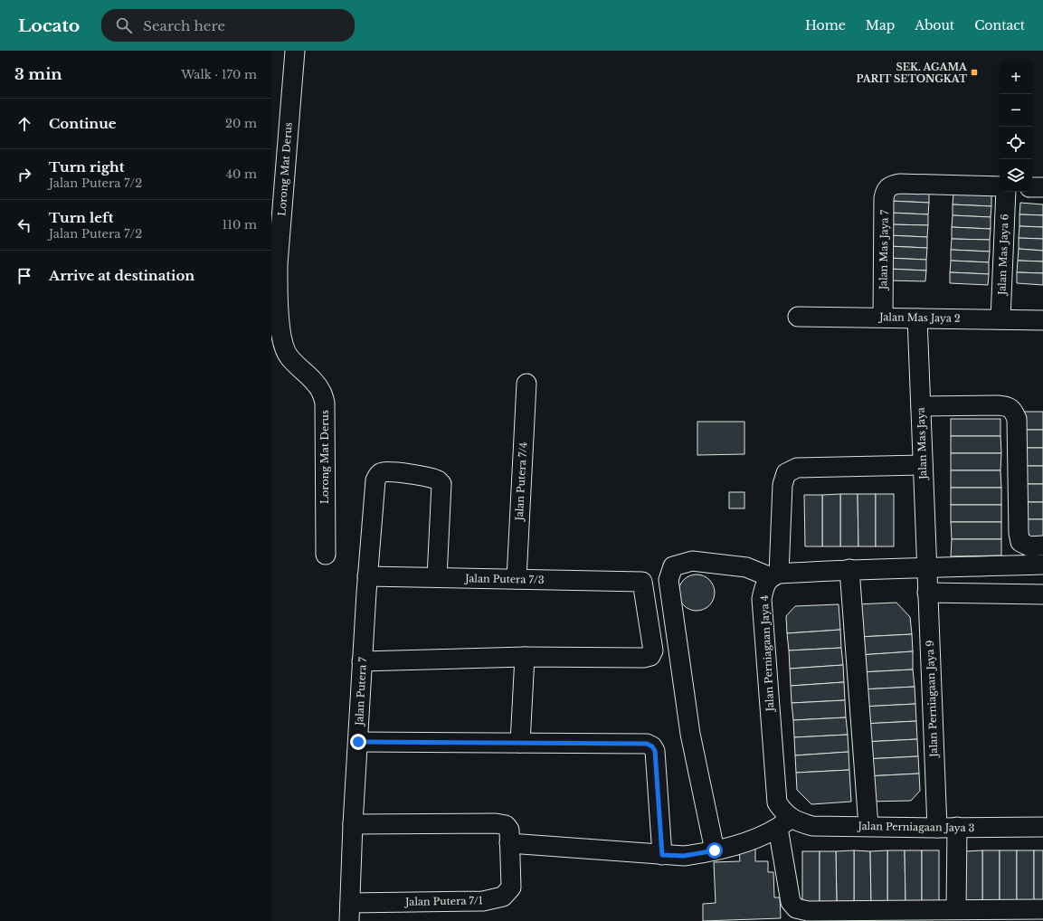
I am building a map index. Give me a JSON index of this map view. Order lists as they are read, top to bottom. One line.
{"streets":{"street":["Lorong Mat Derus","Jalan Mas Jaya 7","Jalan Mas Jaya 6","Jalan Mas Jaya 2","Jalan Mas Jaya","Jalan Putera 7/4","Jalan Putera 7/3","Jalan Perniagaan Jaya 4","Jalan Putera 7","Jalan Perniagaan Jaya 9","Jalan Perniagaan Jaya 3","Jalan Putera 7/1"]},"crossings":[["Jalan Mas Jaya 7","Jalan Mas Jaya 2"],["Jalan Mas Jaya 6","Jalan Mas Jaya 2"],["Jalan Mas Jaya 2","Jalan Mas Jaya"],["Jalan Mas Jaya","Jalan Perniagaan Jaya 9"],["Jalan Putera 7/4","Jalan Putera 7/3"],["Jalan Putera 7/3","Jalan Putera 7"],["Jalan Perniagaan Jaya 4","Jalan Perniagaan Jaya 3"],["Jalan Putera 7","Jalan Putera 7/1"],["Jalan Perniagaan Jaya 9","Jalan Perniagaan Jaya 3"]],"places":{"transit":["SEK. AGAMA PARIT SETONGKAT"]},"page":{"header":"Locato","search":"Search here","nav":["Home","Map","About","Contact"],"heading":["3 min","Walk · 170 m"],"map_buttons":["+","−"],"list":[["Continue","20 m"],["Turn right","Jalan Putera 7/2","40 m"],["Turn left","Jalan Putera 7/2","110 m"],"Arrive at destination"]}}
